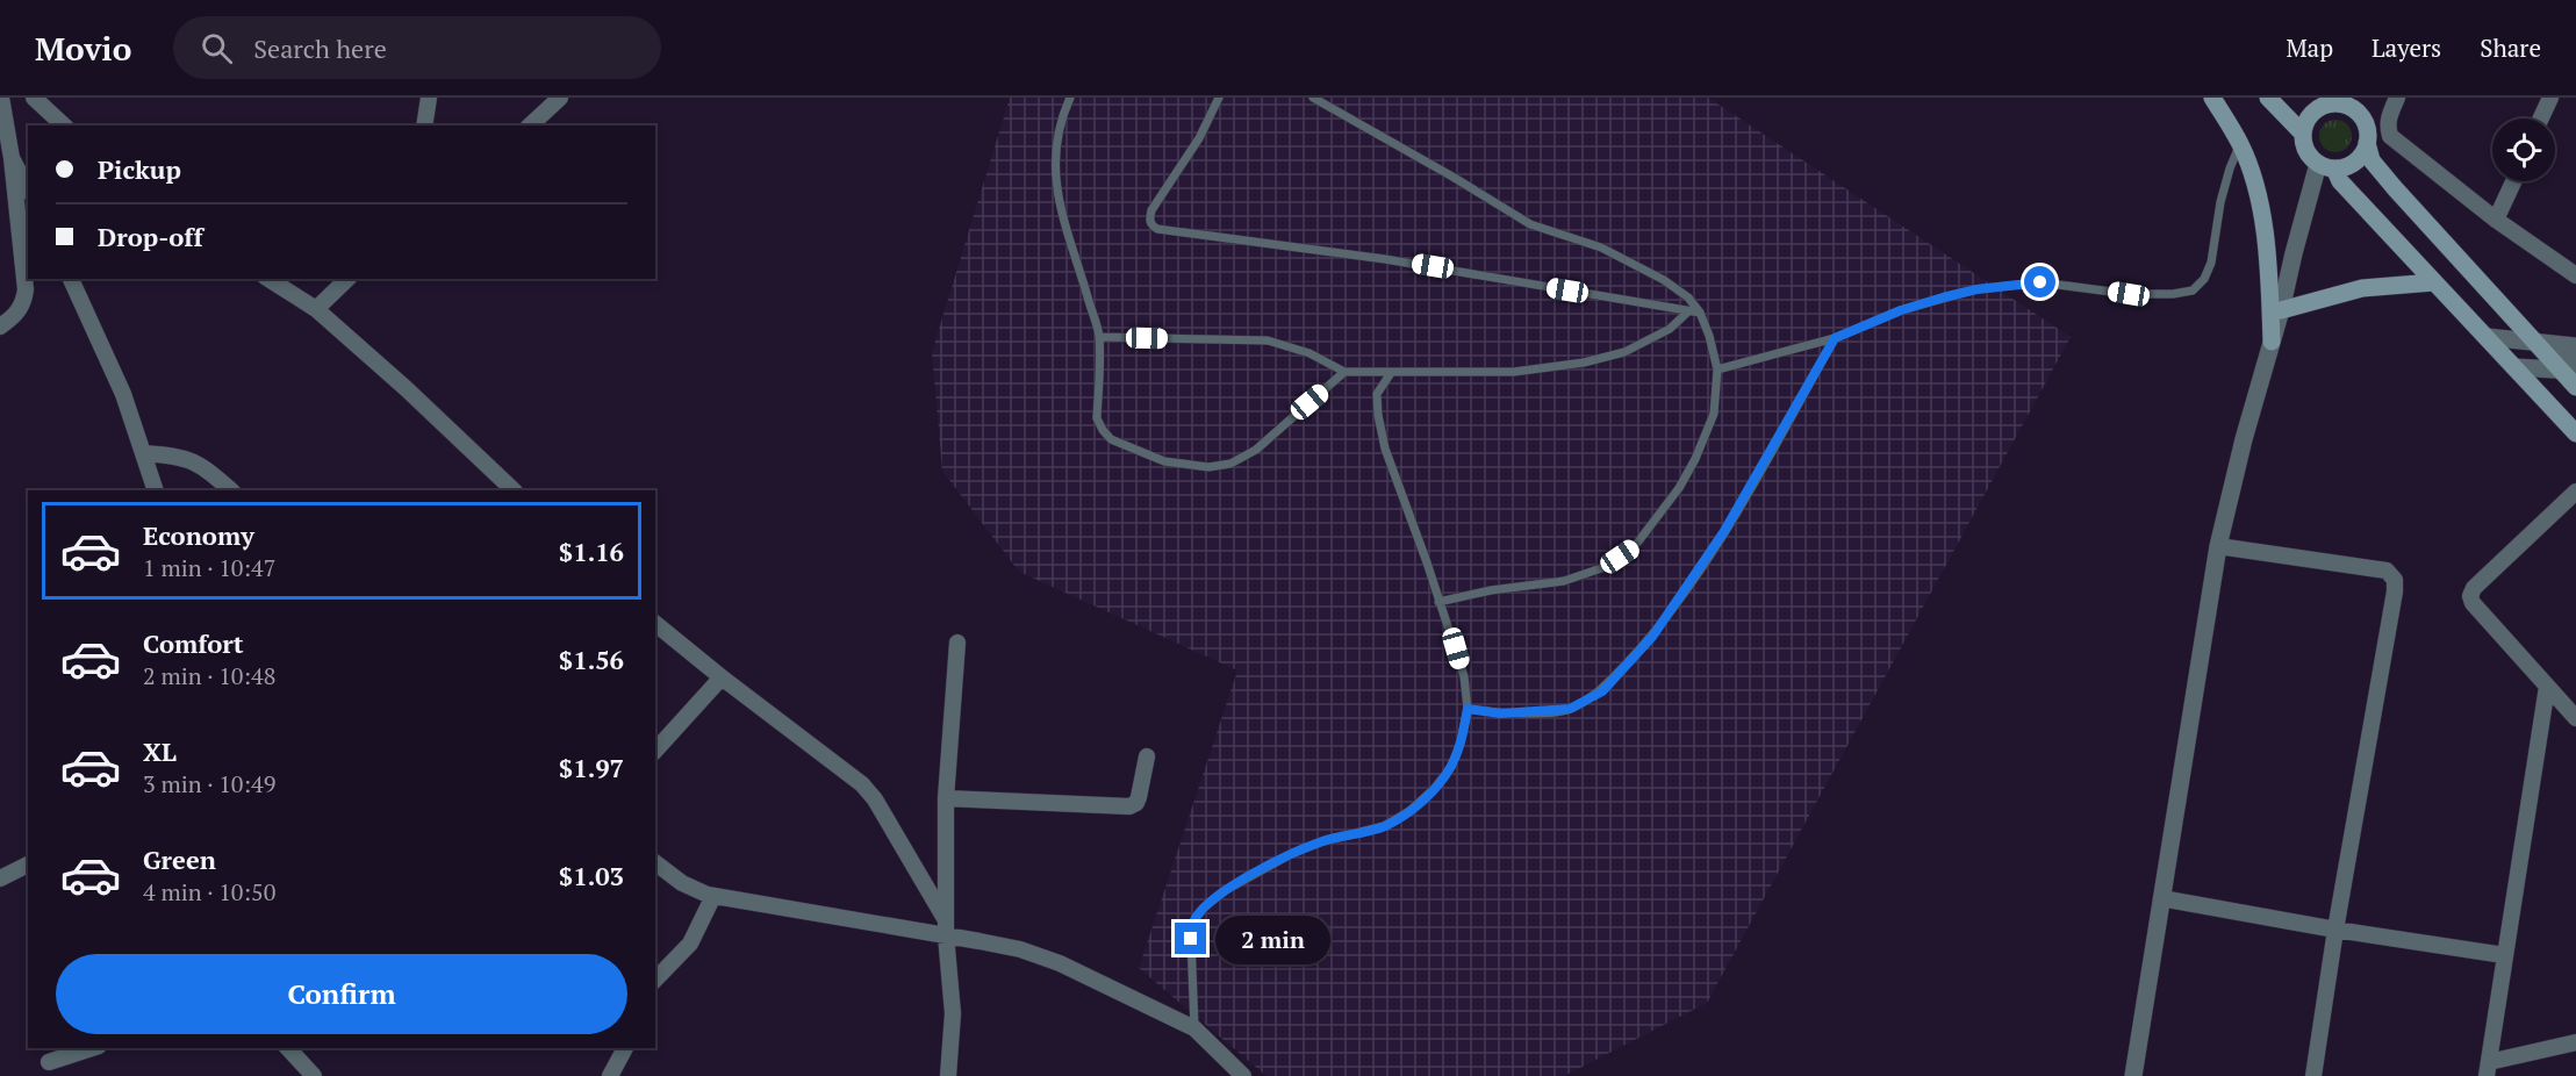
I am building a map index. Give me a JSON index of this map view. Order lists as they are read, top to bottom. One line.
{"page":{"header":"Movio","search":"Search here","nav":["Map","Layers","Share"],"banner":["Pickup","Drop-off"],"list":[{"name":"Economy","note":"1 min · 10:47","value":"$1.16"},{"name":"Comfort","note":"2 min · 10:48","value":"$1.56"},{"name":"XL","note":"3 min · 10:49","value":"$1.97"},{"name":"Green","note":"4 min · 10:50","value":"$1.03"}],"bubble":"2 min","buttons":"Confirm"}}
